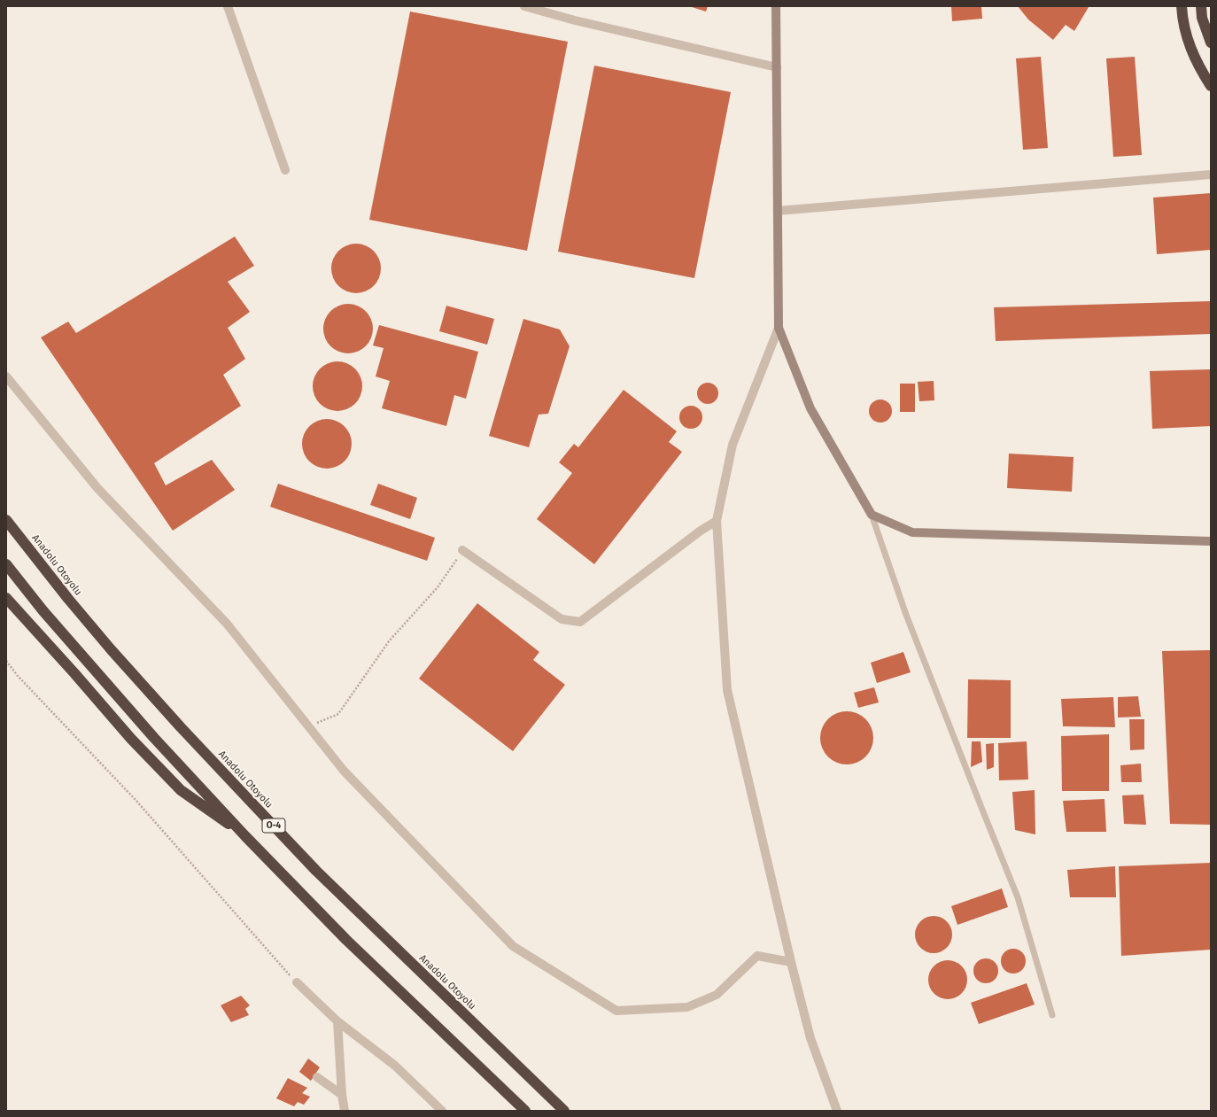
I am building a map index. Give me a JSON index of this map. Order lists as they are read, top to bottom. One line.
{"streets":{"highway":["Anadolu Otoyolu","O-4"]}}
